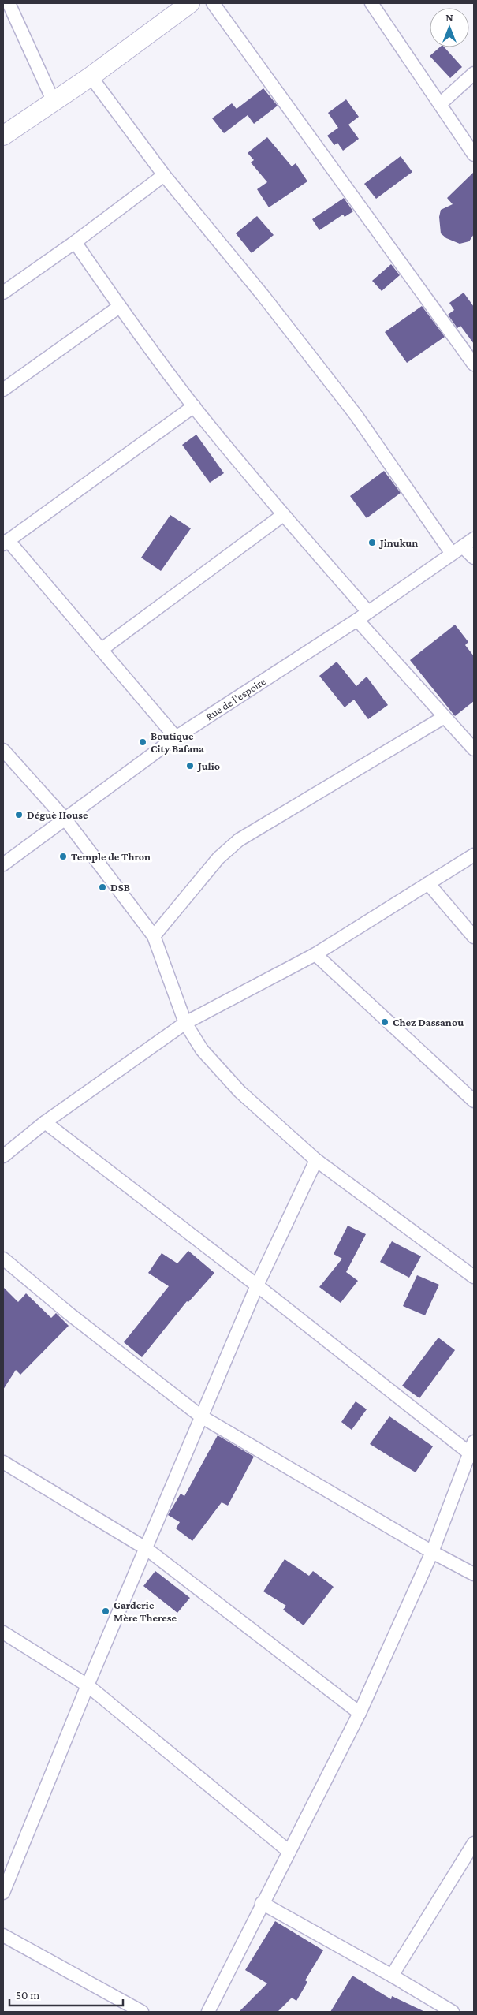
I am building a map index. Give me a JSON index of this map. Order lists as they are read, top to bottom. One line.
{"streets":{"street":["Rue de l'espoire"]},"places":["Jinukun","Boutique City Bafana","Julio","Déguè House","Temple de Thron","DSB","Chez Dassanou","Garderie Mère Therese"],"scale_bar":"50 m","north":"top"}
